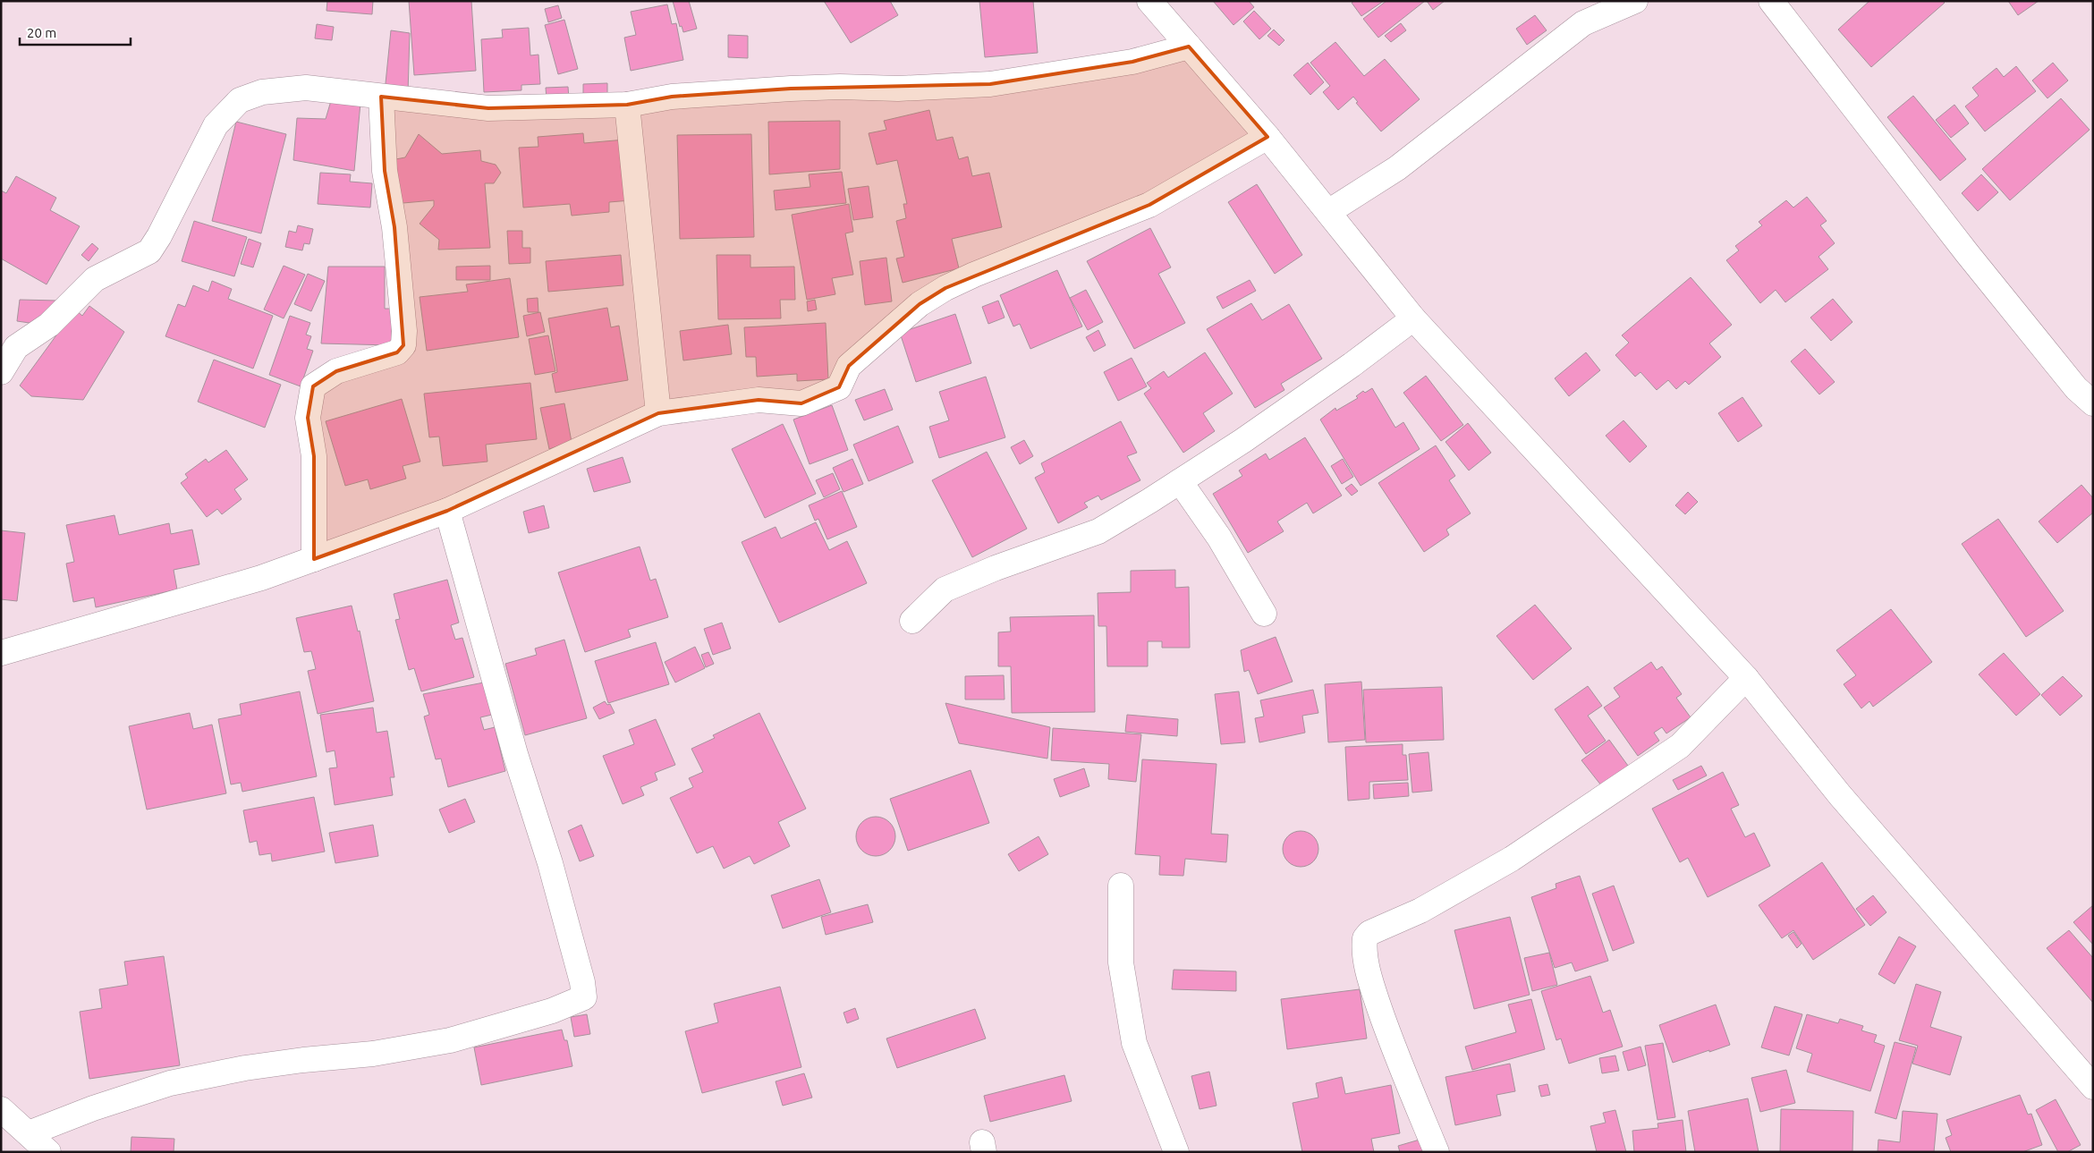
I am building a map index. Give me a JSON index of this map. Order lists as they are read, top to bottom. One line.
{"scale_bar":"20 m"}
